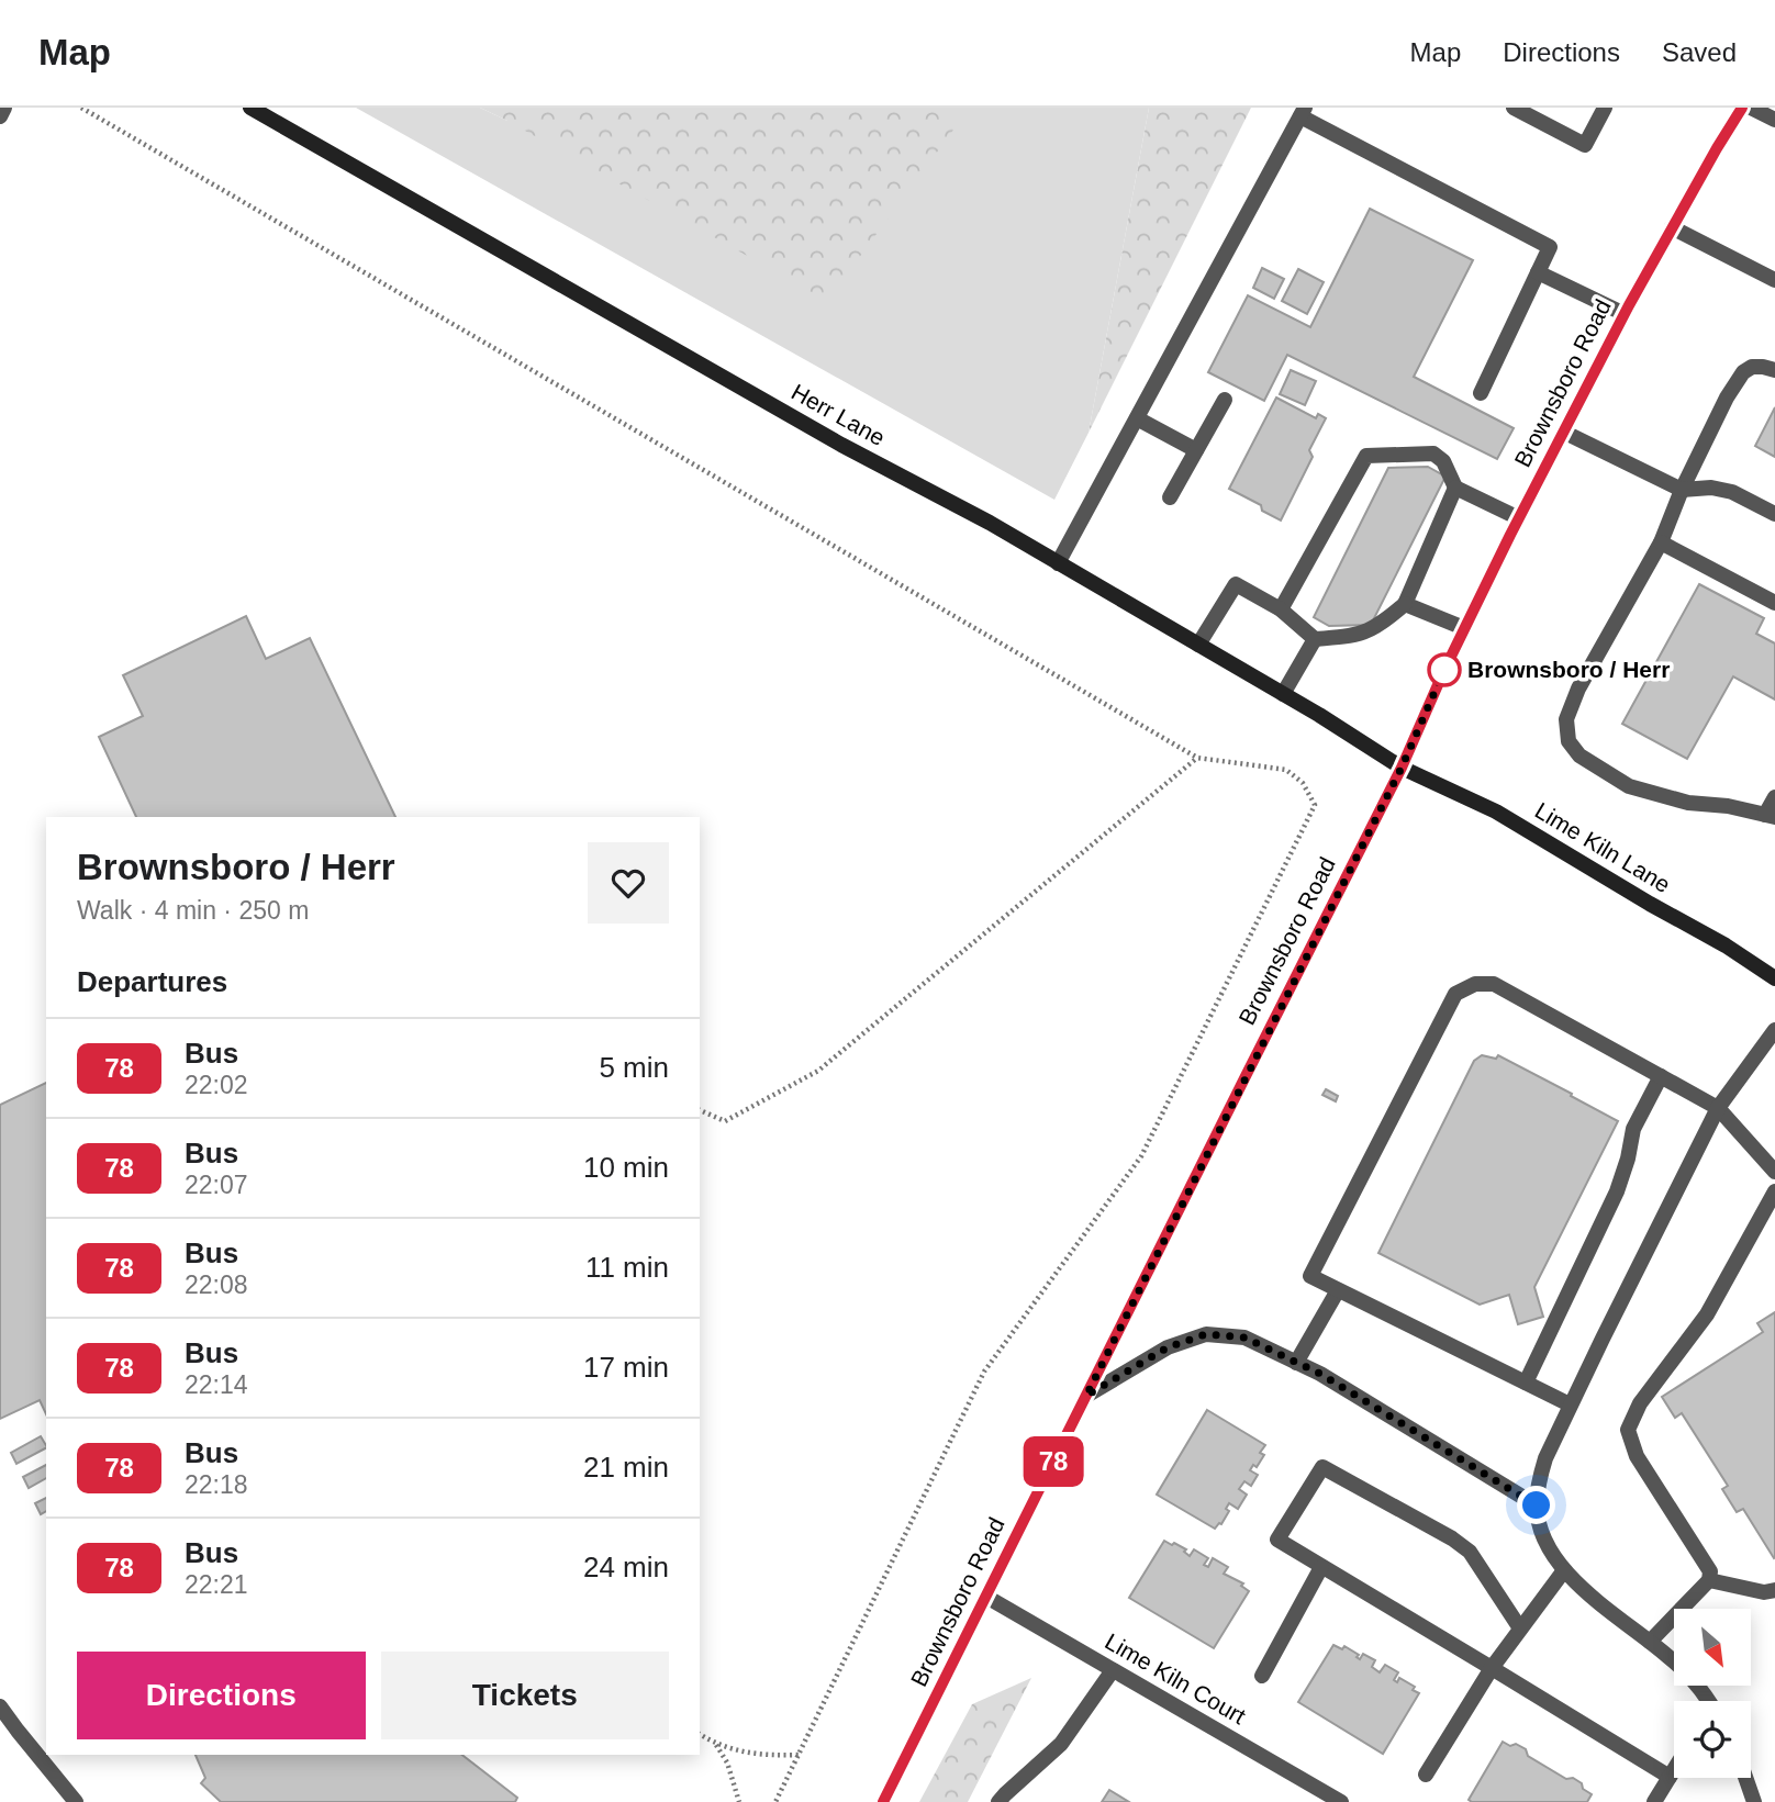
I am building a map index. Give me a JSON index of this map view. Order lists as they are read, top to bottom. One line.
{"streets":{"main road":["Herr Lane","Lime Kiln Lane"],"street":["Brownsboro Road","Lime Kiln Court"]},"crossings":[["Brownsboro Road","Herr Lane"],["Brownsboro Road","Lime Kiln Lane"],["Brownsboro Road","Lime Kiln Court"],["Herr Lane","Lime Kiln Lane"]],"places":["Brownsboro / Herr"],"lines":["bus line 78"],"north":"bottom right","page":{"header":"Map","nav":["Map","Directions","Saved"],"on_map":"78","heading":[["Brownsboro / Herr","Walk · 4 min · 250 m"],"Departures"],"list":[{"mark":"78","name":"Bus","note":"22:02","value":"5 min"},{"mark":"78","name":"Bus","note":"22:07","value":"10 min"},{"mark":"78","name":"Bus","note":"22:08","value":"11 min"},{"mark":"78","name":"Bus","note":"22:14","value":"17 min"},{"mark":"78","name":"Bus","note":"22:18","value":"21 min"},{"mark":"78","name":"Bus","note":"22:21","value":"24 min"}],"buttons":["Directions","Tickets"]}}
